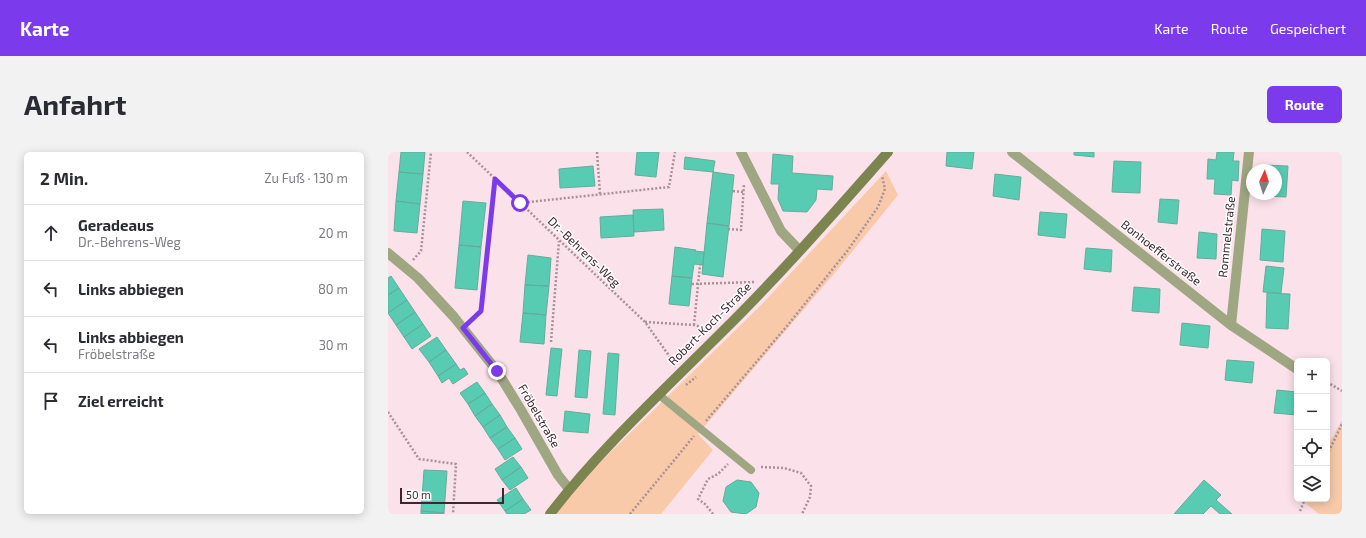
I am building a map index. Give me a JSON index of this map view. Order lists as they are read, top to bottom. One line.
{"streets":{"street":["Rommelstraße","Bonhoefferstraße","Robert-Koch-Straße","Fröbelstraße"],"path":["Dr.-Behrens-Weg"]},"crossings":[["Rommelstraße","Bonhoefferstraße"],["Dr.-Behrens-Weg","Robert-Koch-Straße"],["Robert-Koch-Straße","Fröbelstraße"]],"scale_bar":"50 m","north":"top","page":{"header":"Karte","nav":["Karte","Route","Gespeichert"],"buttons":"Route","title":"Anfahrt","heading":["2 Min.","Zu Fuß · 130 m"],"list":[["Geradeaus","Dr.-Behrens-Weg","20 m"],["Links abbiegen","80 m"],["Links abbiegen","Fröbelstraße","30 m"],"Ziel erreicht"],"map_buttons":["+","−"],"scale":"50 m"}}
